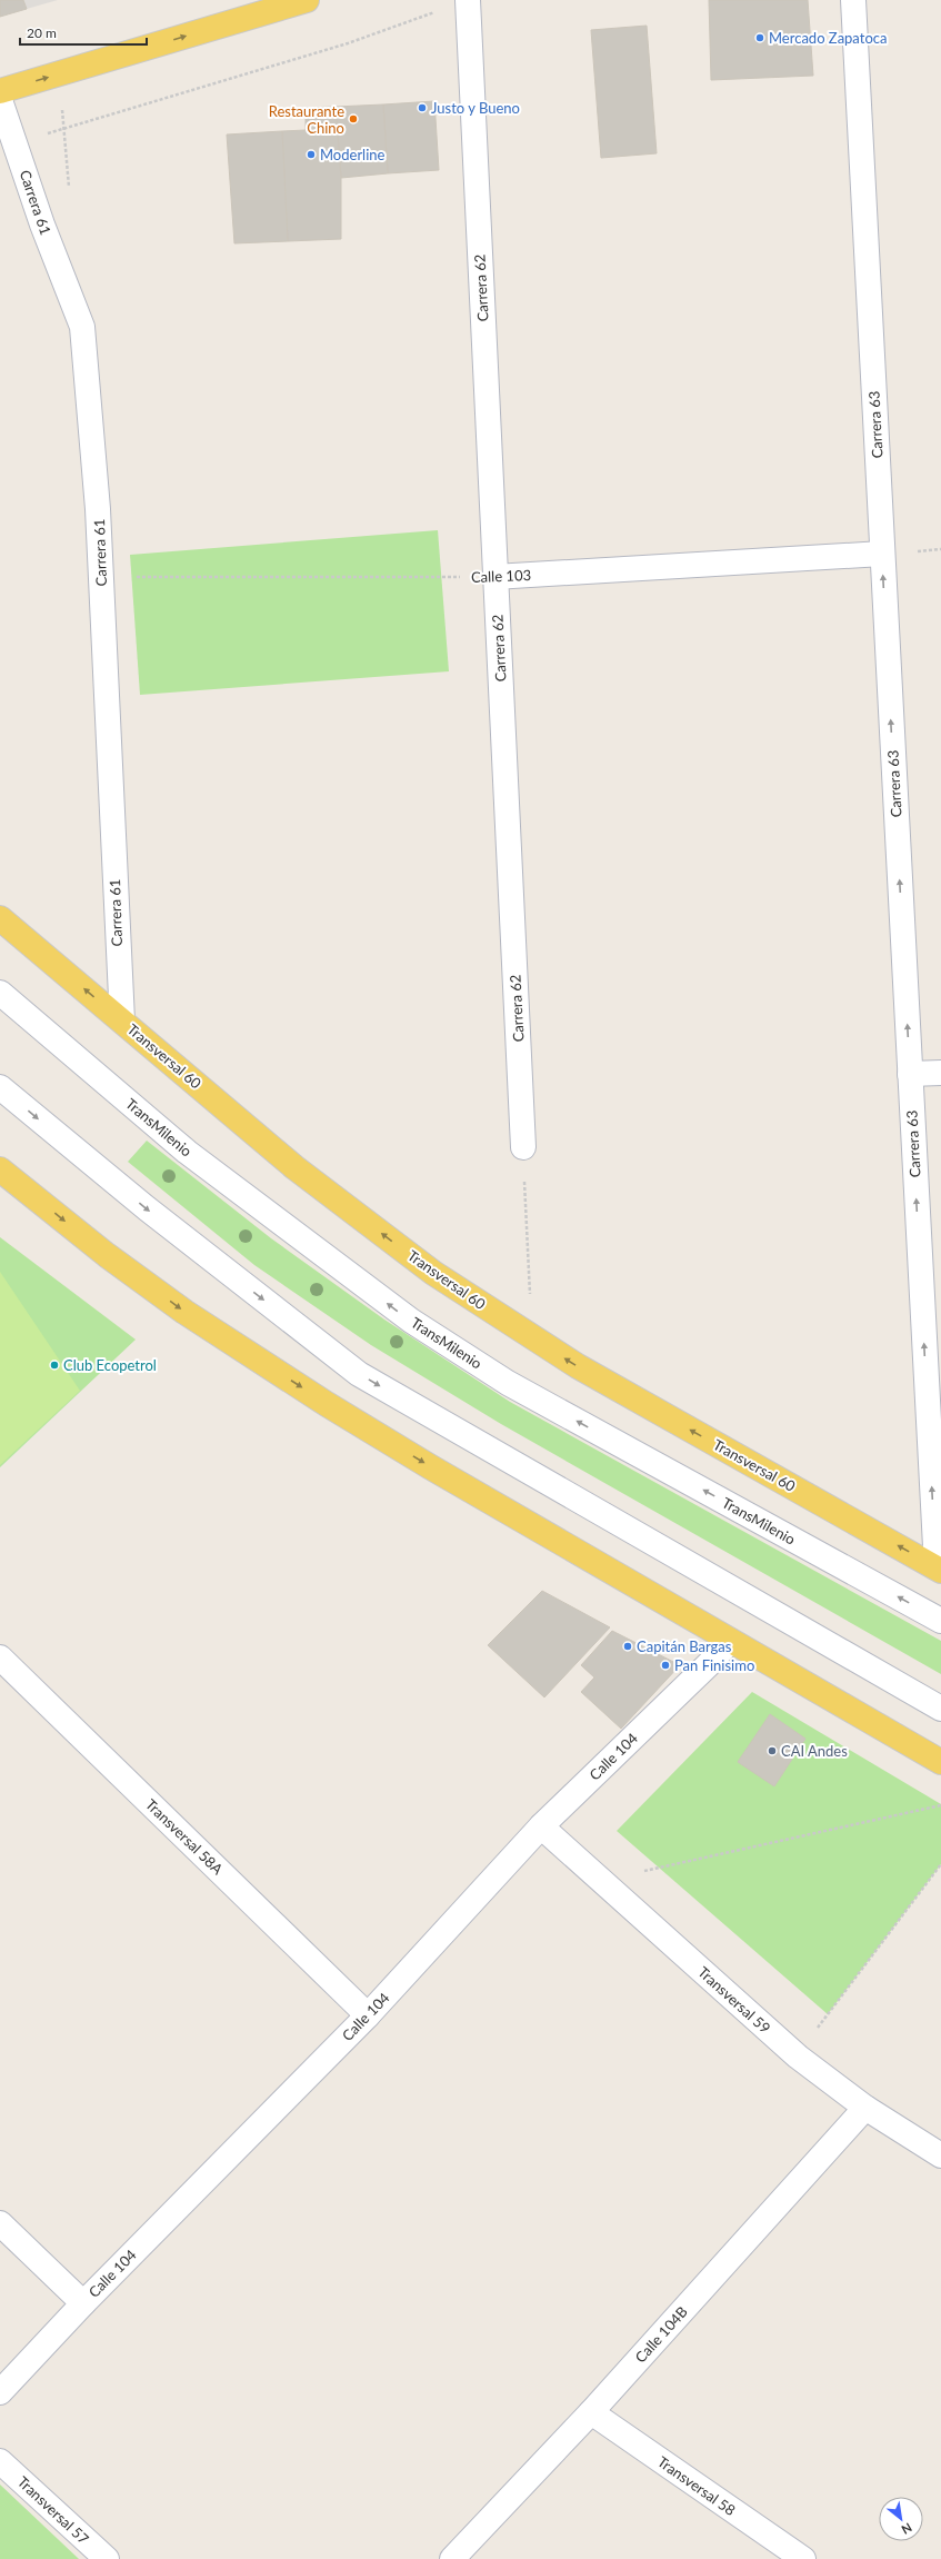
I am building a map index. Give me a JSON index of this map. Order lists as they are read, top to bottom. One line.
{"streets":{"main road":["Transversal 60"],"street":["Carrera 61","Carrera 62","Carrera 63","Calle 103","TransMilenio","Calle 104","Transversal 58A","Transversal 59","Calle 104B","Transversal 58","Transversal 57"]},"crossings":[["Carrera 61","Transversal 60"],["Carrera 62","Calle 103"],["Carrera 63","Calle 103"],["Carrera 63","Transversal 60"],["Calle 104","Transversal 58A"],["Calle 104","Transversal 59"],["Transversal 59","Calle 104B"],["Calle 104B","Transversal 58"]],"one_way":["Carrera 63"],"places":["Mercado Zapatoca","Justo y Bueno","Restaurante Chino","Moderline","Club Ecopetrol","Capitán Bargas","Pan Finisimo","CAI Andes"],"scale_bar":"20 m","north":"bottom right"}
